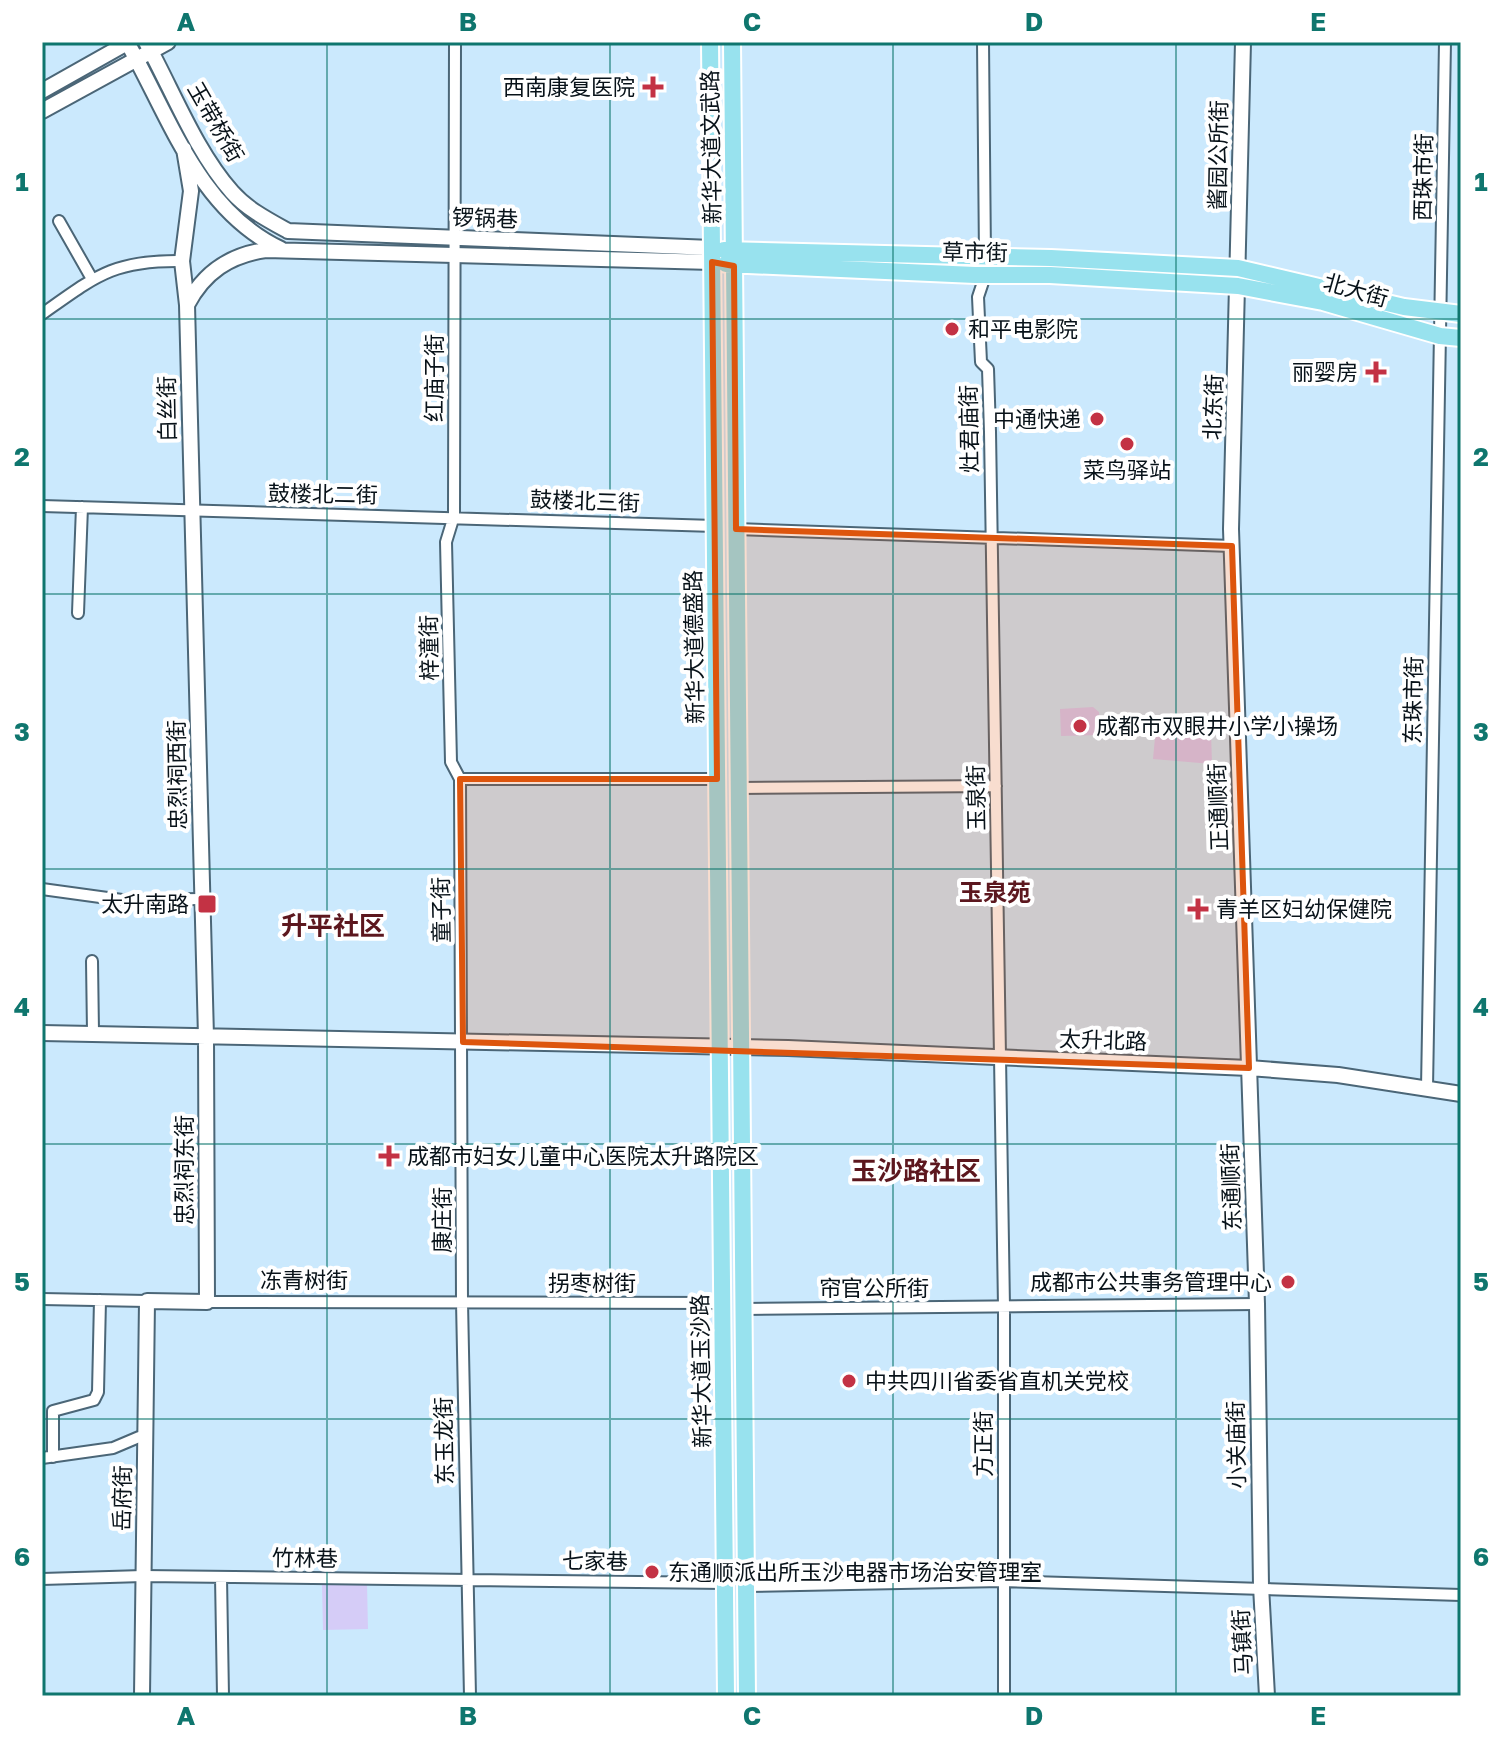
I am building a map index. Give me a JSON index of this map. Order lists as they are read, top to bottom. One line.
{"streets":{"main road":["新华大道文武路","草市街","北大街","新华大道德盛路","新华大道玉沙路"],"street":["玉带桥街","酱园公所街","西珠市街","锣锅巷","红庙子街","北东街","白丝街","灶君庙街","鼓楼北二街","鼓楼北三街","梓潼街","东珠市街","忠烈祠西街","玉泉街","正通顺街","童子街","太升北路","忠烈祠东街","东通顺街","康庄街","冻青树街","拐枣树街","帘官公所街","东玉龙街","方正街","小关庙街","岳府街","竹林巷","七家巷","马镇街"]},"crossings":[["玉带桥街","锣锅巷"],["新华大道文武路","锣锅巷"],["新华大道文武路","草市街"],["新华大道文武路","新华大道德盛路"],["酱园公所街","草市街"],["酱园公所街","北大街"],["酱园公所街","北东街"],["西珠市街","北大街"],["西珠市街","东珠市街"],["锣锅巷","草市街"],["锣锅巷","红庙子街"],["锣锅巷","新华大道德盛路"],["草市街","北大街"],["草市街","北东街"],["草市街","灶君庙街"],["草市街","新华大道德盛路"],["北大街","北东街"],["北大街","东珠市街"],["红庙子街","鼓楼北二街"],["红庙子街","鼓楼北三街"],["红庙子街","梓潼街"],["北东街","正通顺街"],["白丝街","鼓楼北二街"],["白丝街","忠烈祠西街"],["灶君庙街","玉泉街"],["鼓楼北二街","鼓楼北三街"],["鼓楼北二街","梓潼街"],["鼓楼北二街","忠烈祠西街"],["鼓楼北三街","新华大道德盛路"],["鼓楼北三街","梓潼街"],["新华大道德盛路","太升北路"],["新华大道德盛路","新华大道玉沙路"],["梓潼街","童子街"],["东珠市街","太升北路"],["忠烈祠西街","忠烈祠东街"],["玉泉街","太升北路"],["玉泉街","帘官公所街"],["玉泉街","方正街"],["正通顺街","太升北路"],["正通顺街","东通顺街"],["童子街","康庄街"],["太升北路","东通顺街"],["太升北路","新华大道玉沙路"],["忠烈祠东街","冻青树街"],["东通顺街","帘官公所街"],["东通顺街","小关庙街"],["康庄街","冻青树街"],["康庄街","拐枣树街"],["康庄街","东玉龙街"],["冻青树街","拐枣树街"],["冻青树街","东玉龙街"],["冻青树街","岳府街"],["拐枣树街","新华大道玉沙路"],["拐枣树街","东玉龙街"],["帘官公所街","新华大道玉沙路"],["帘官公所街","方正街"],["帘官公所街","小关庙街"],["新华大道玉沙路","七家巷"],["东玉龙街","竹林巷"],["东玉龙街","七家巷"],["小关庙街","马镇街"],["岳府街","竹林巷"],["竹林巷","七家巷"]],"districts":["玉泉苑","升平社区","玉沙路社区"],"places":{"health":["西南康复医院","丽婴房","青羊区妇幼保健院","成都市妇女儿童中心医院太升路院区"],"other":["和平电影院","中通快递","菜鸟驿站","成都市双眼井小学小操场","成都市公共事务管理中心","中共四川省委省直机关党校","东通顺派出所玉沙电器市场治安管理室"],"transit":["太升南路"]},"grid":{"columns":["A","B","C","D","E"],"rows":["1","2","3","4","5","6"]}}
